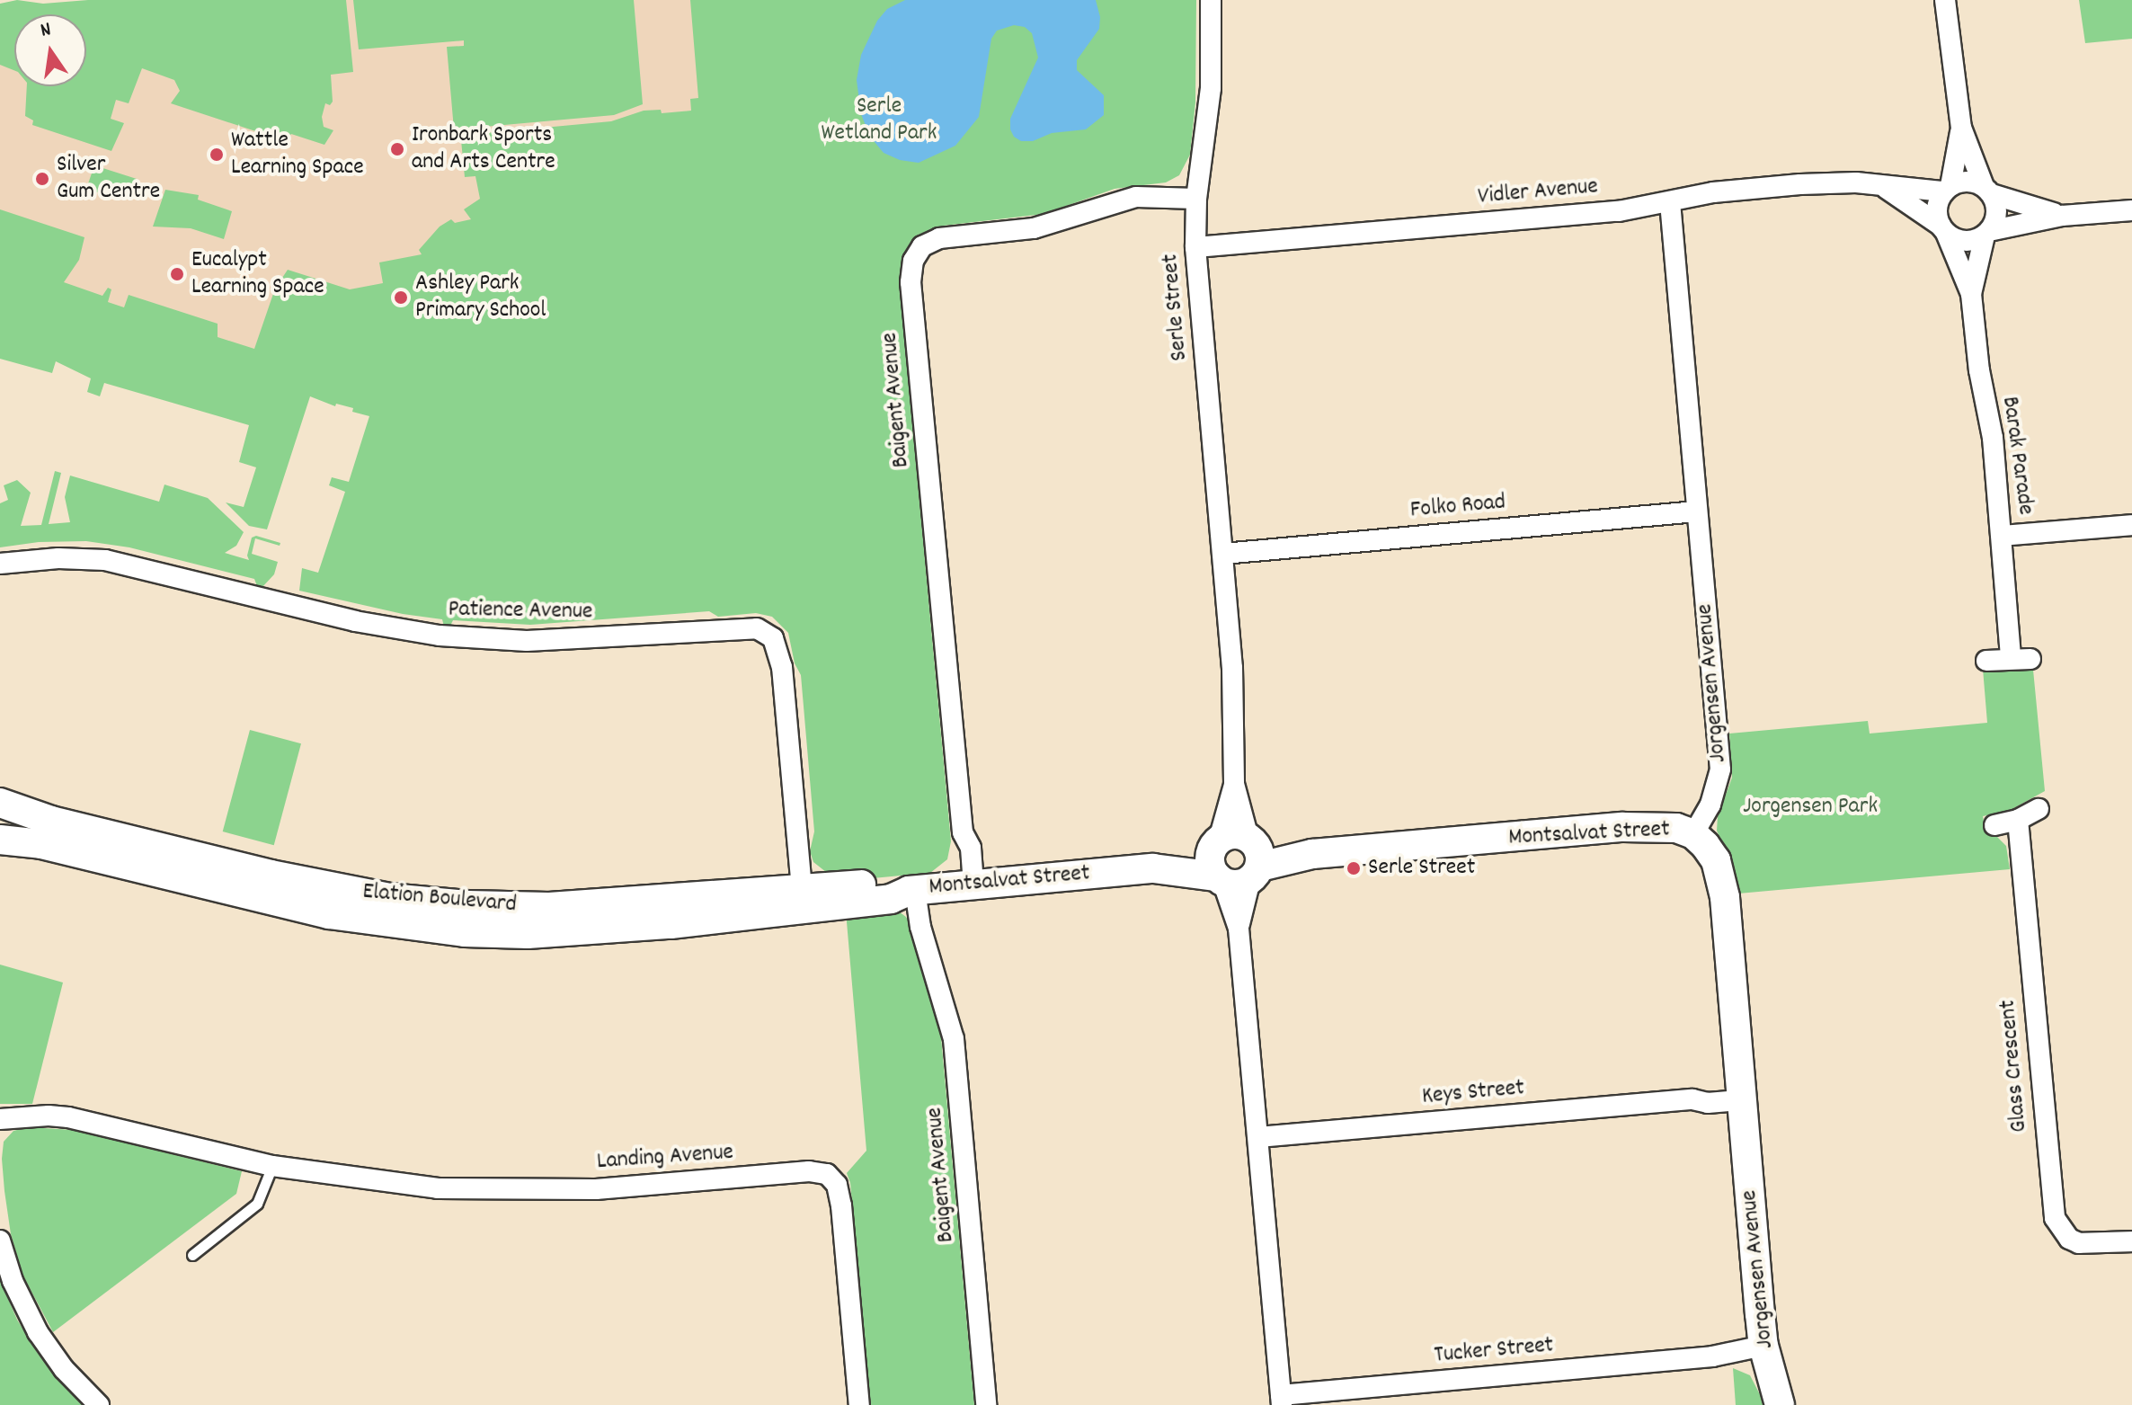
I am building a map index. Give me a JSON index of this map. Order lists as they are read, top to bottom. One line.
{"streets":{"street":["Vidler Avenue","Serle Street","Baigent Avenue","Barak Parade","Folko Road","Patience Avenue","Jorgensen Avenue","Montsalvat Street","Elation Boulevard","Glass Crescent","Keys Street","Landing Avenue","Tucker Street"]},"crossings":[["Vidler Avenue","Serle Street"],["Vidler Avenue","Barak Parade"],["Vidler Avenue","Jorgensen Avenue"],["Serle Street","Baigent Avenue"],["Serle Street","Folko Road"],["Serle Street","Montsalvat Street"],["Serle Street","Keys Street"],["Serle Street","Tucker Street"],["Baigent Avenue","Montsalvat Street"],["Baigent Avenue","Elation Boulevard"],["Folko Road","Jorgensen Avenue"],["Patience Avenue","Elation Boulevard"],["Jorgensen Avenue","Montsalvat Street"],["Jorgensen Avenue","Keys Street"],["Jorgensen Avenue","Tucker Street"],["Montsalvat Street","Elation Boulevard"]],"parks":["Serle Wetland Park","Jorgensen Park"],"places":["Ironbark Sports and Arts Centre","Wattle Learning Space","Silver Gum Centre","Eucalypt Learning Space","Ashley Park Primary School","Serle Street"],"north":"top"}
